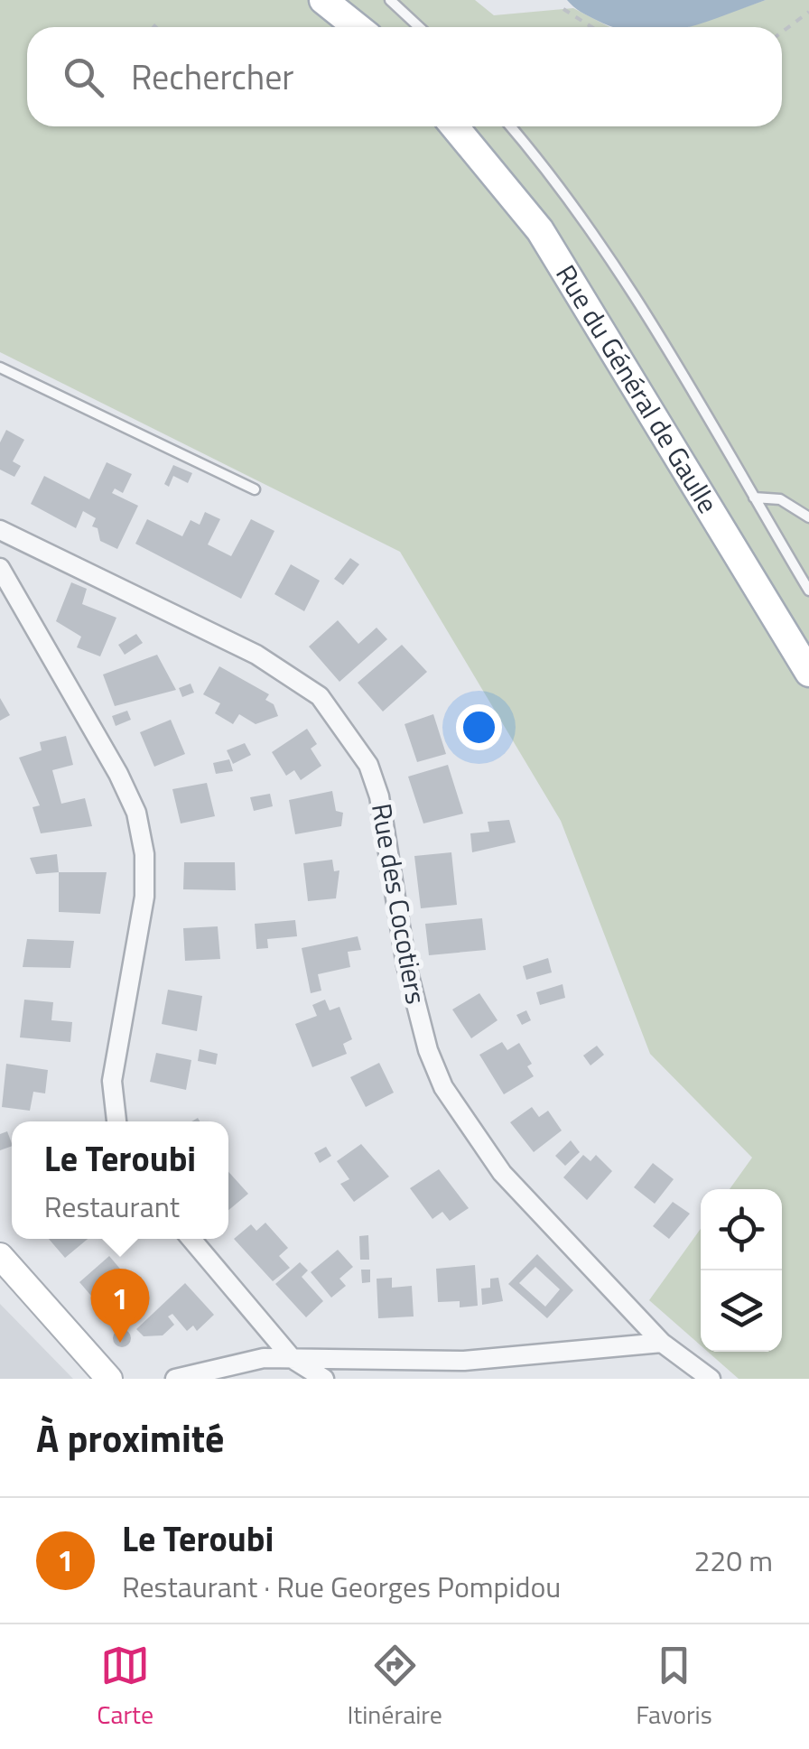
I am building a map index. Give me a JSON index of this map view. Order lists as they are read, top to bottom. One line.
{"streets":{"main road":["Rue du Général de Gaulle"],"street":["Rue des Cocotiers"]},"page":{"search":"Rechercher","popup":["Le Teroubi","Restaurant"],"pins":"1","heading":"À proximité","list":[{"mark":"1","name":"Le Teroubi","note":"Restaurant · Rue Georges Pompidou","value":"220 m"}],"nav":["Carte","Itinéraire","Favoris"]}}
